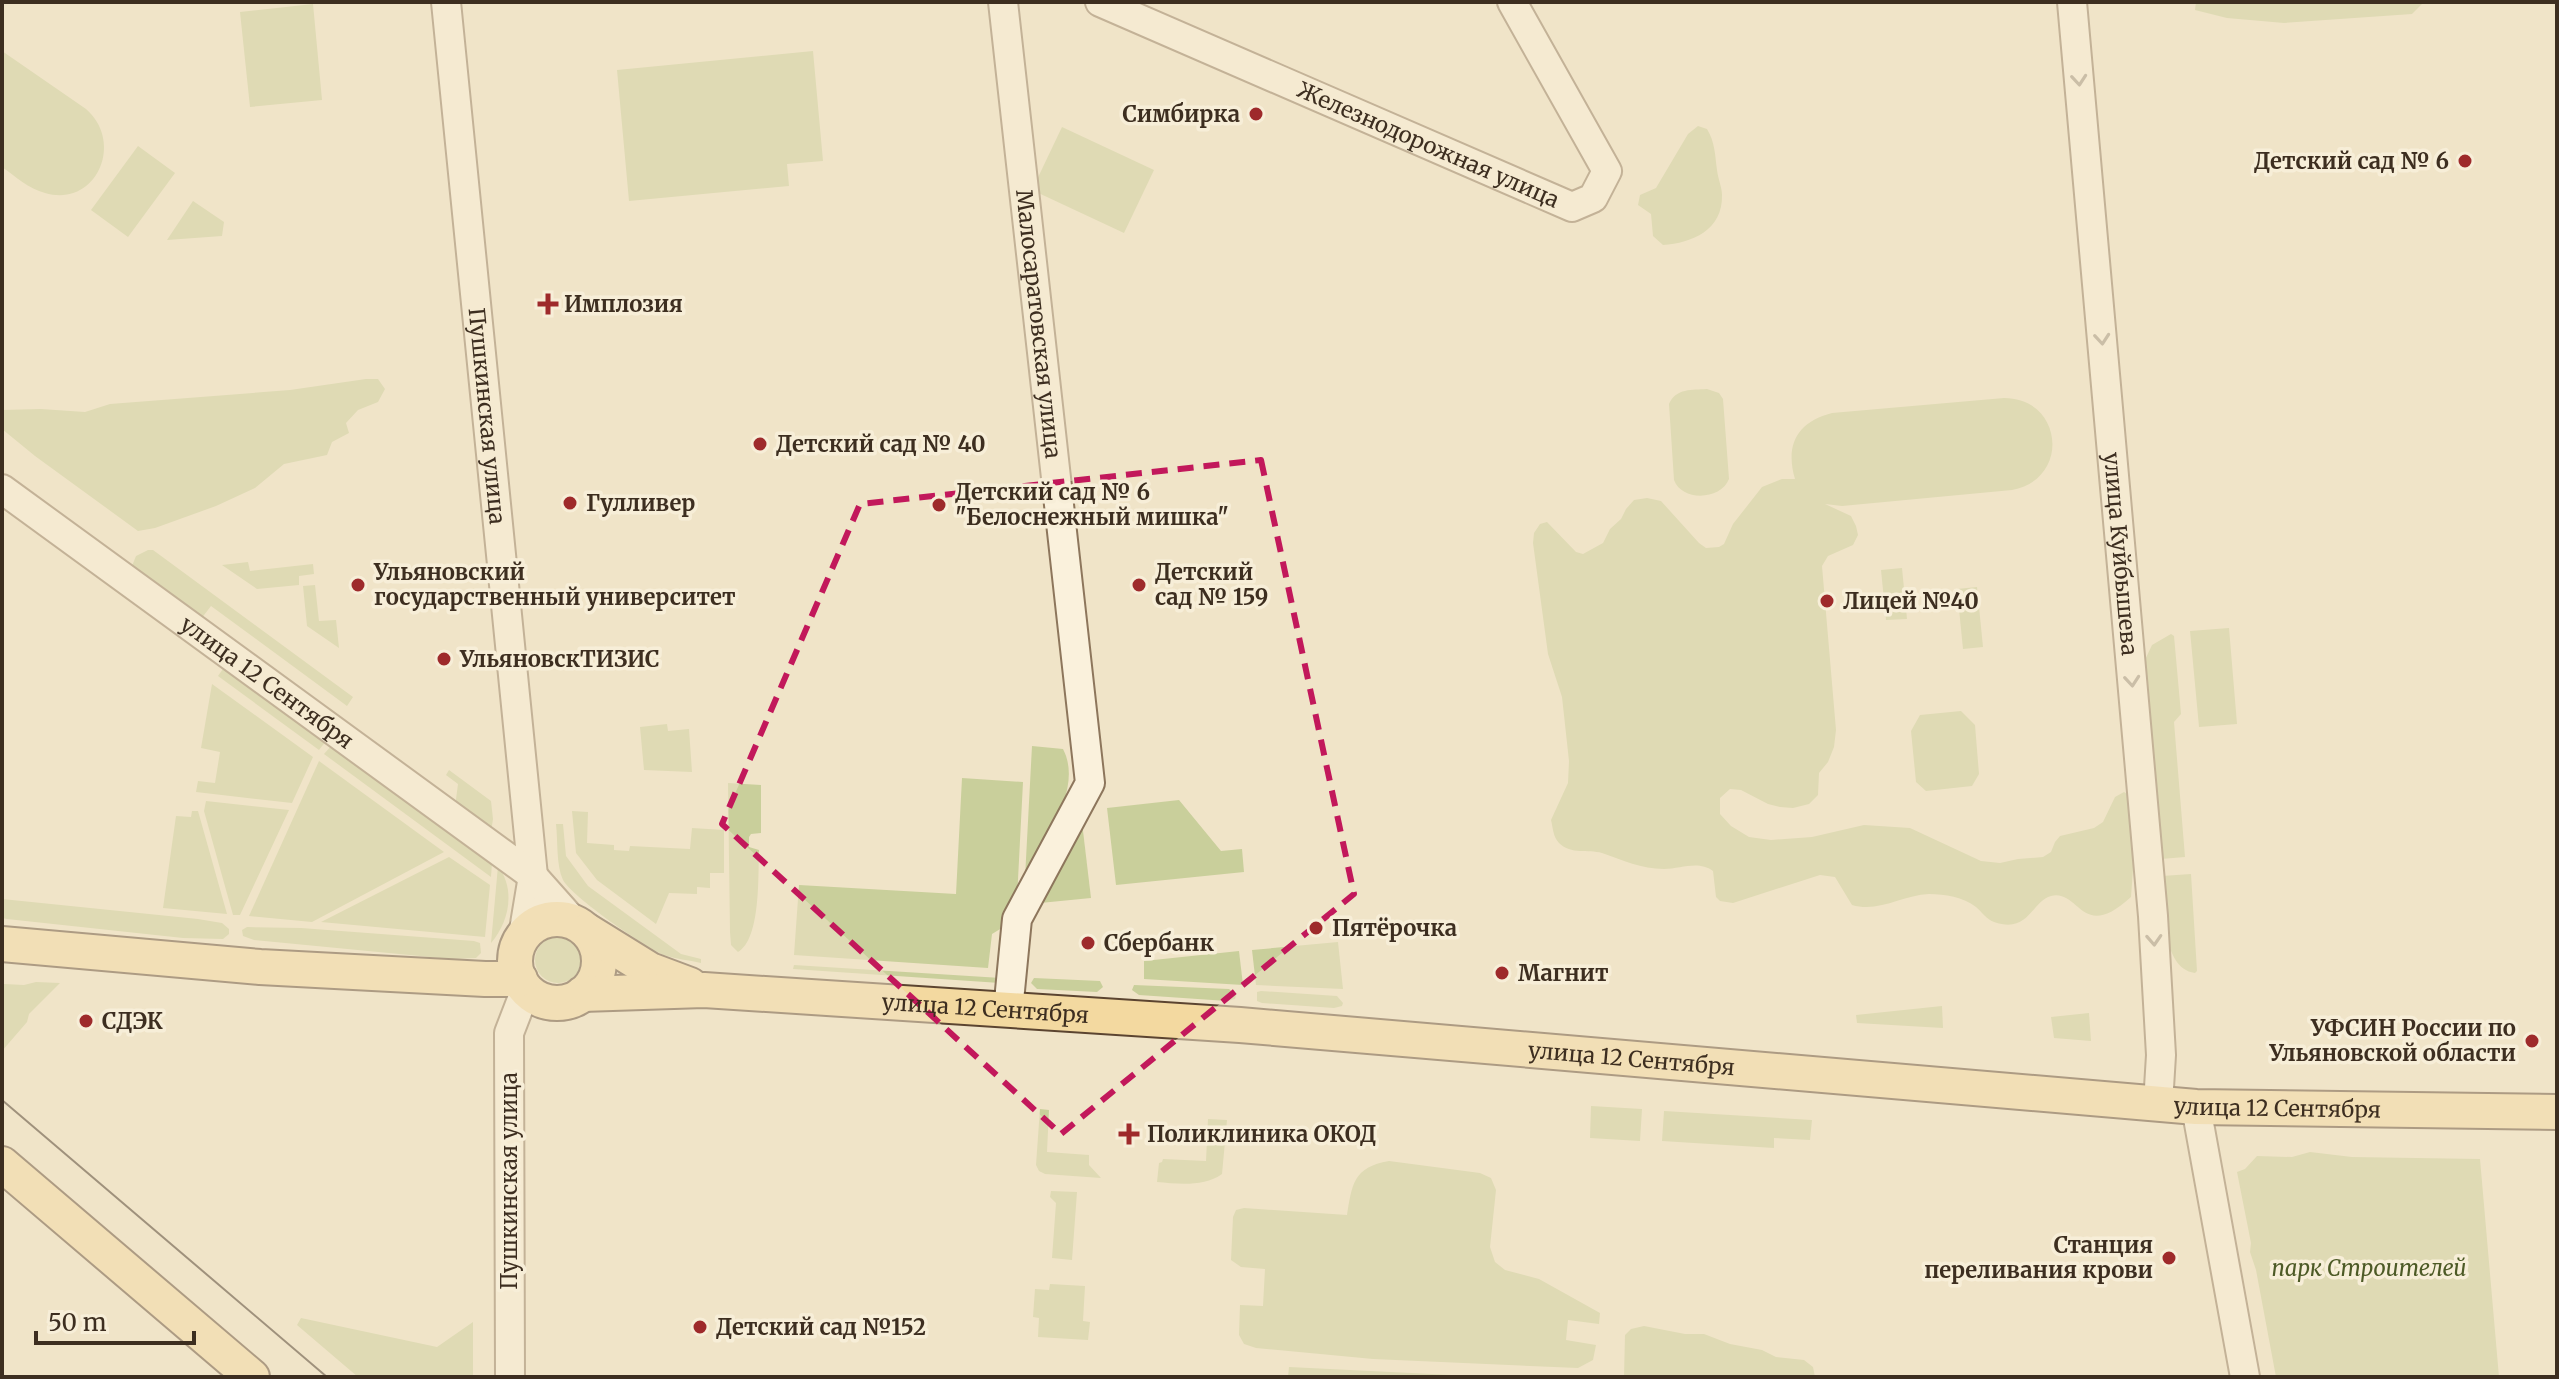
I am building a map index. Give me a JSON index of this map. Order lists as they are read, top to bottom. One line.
{"streets":{"main road":["улица 12 Сентября"],"street":["Железнодорожная улица","Малосаратовская улица","Пушкинская улица","улица Куйбышева"]},"crossings":[["Малосаратовская улица","улица 12 Сентября"],["Пушкинская улица","улица 12 Сентября"],["улица Куйбышева","улица 12 Сентября"]],"one_way":["улица Куйбышева"],"parks":["парк Строителей"],"places":{"other":["Симбирка","Детский сад № 6","Детский сад № 40","Гулливер","Детский сад № 6 \"Белоснежный мишка\"","Ульяновский государственный университет","Детский сад № 159","Лицей №40","УльяновскТИЗИС","Пятёрочка","Сбербанк","Магнит","СДЭК","УФСИН России по Ульяновской области","Станция переливания крови","Детский сад №152"],"health":["Имплозия","Поликлиника ОКОД"]},"scale_bar":"50 m"}
